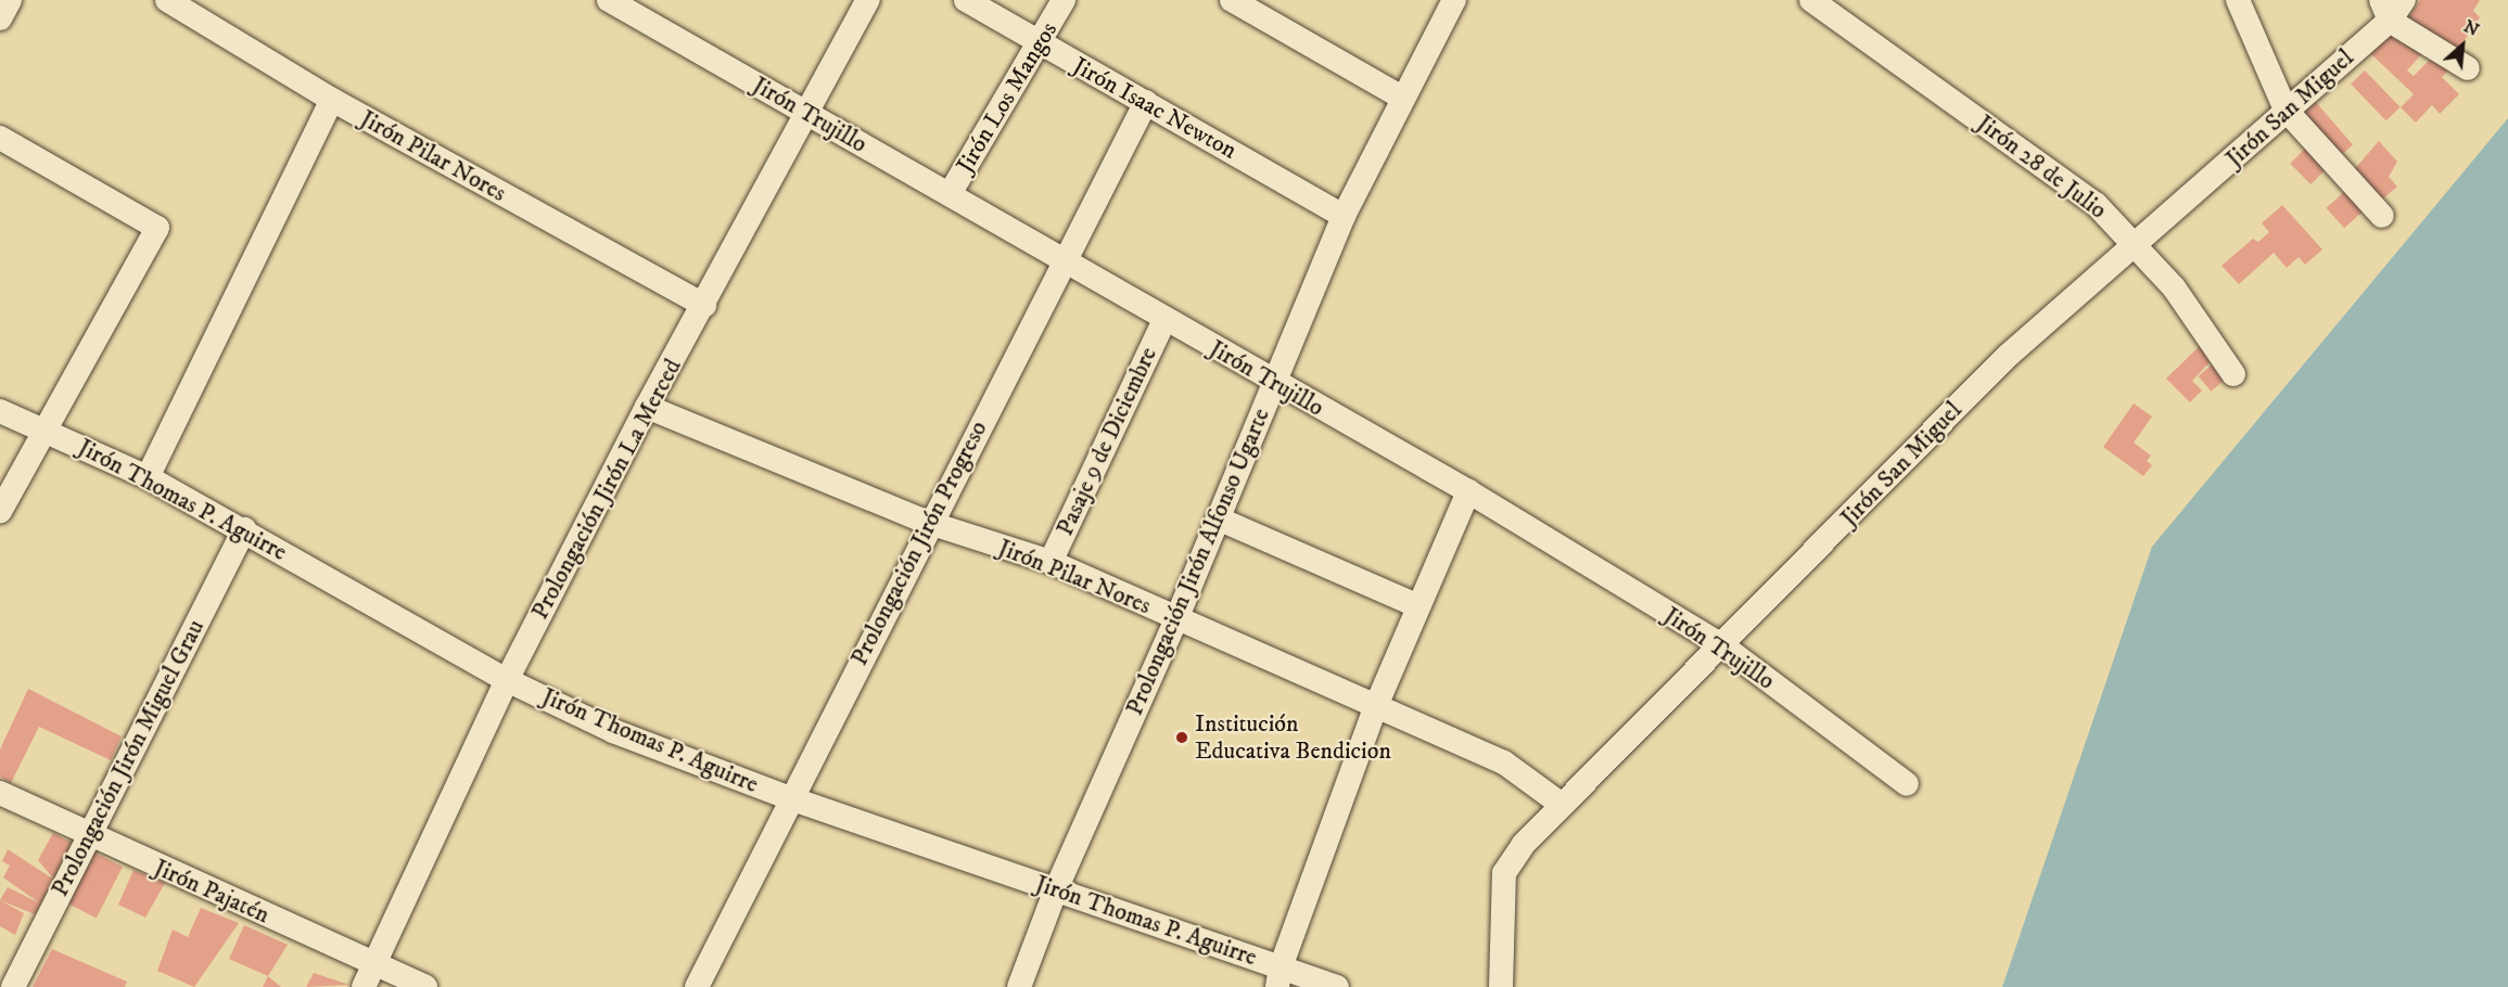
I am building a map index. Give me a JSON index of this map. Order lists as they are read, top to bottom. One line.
{"streets":{"street":["Jirón Los Mangos","Jirón Isaac Newton","Jirón San Miguel","Jirón Trujillo","Jirón Pilar Nores","Jirón 28 de Julio","Pasaje 9 de Diciembre","Prolongación Jirón La Merced","Jirón Thomas P. Aguirre","Prolongación Jirón Progreso","Prolongación Jirón Alfonso Ugarte","Prolongación Jirón Miguel Grau","Jirón Pajatén"]},"crossings":[["Jirón Los Mangos","Jirón Isaac Newton"],["Jirón Los Mangos","Jirón Trujillo"],["Jirón Isaac Newton","Prolongación Jirón Progreso"],["Jirón Isaac Newton","Prolongación Jirón Alfonso Ugarte"],["Jirón San Miguel","Jirón Trujillo"],["Jirón San Miguel","Jirón Pilar Nores"],["Jirón San Miguel","Jirón 28 de Julio"],["Jirón Trujillo","Pasaje 9 de Diciembre"],["Jirón Trujillo","Prolongación Jirón La Merced"],["Jirón Trujillo","Prolongación Jirón Progreso"],["Jirón Trujillo","Prolongación Jirón Alfonso Ugarte"],["Jirón Pilar Nores","Pasaje 9 de Diciembre"],["Jirón Pilar Nores","Prolongación Jirón La Merced"],["Jirón Pilar Nores","Prolongación Jirón Progreso"],["Jirón Pilar Nores","Prolongación Jirón Alfonso Ugarte"],["Prolongación Jirón La Merced","Jirón Thomas P. Aguirre"],["Prolongación Jirón La Merced","Jirón Pajatén"],["Jirón Thomas P. Aguirre","Prolongación Jirón Progreso"],["Jirón Thomas P. Aguirre","Prolongación Jirón Alfonso Ugarte"],["Jirón Thomas P. Aguirre","Prolongación Jirón Miguel Grau"],["Prolongación Jirón Miguel Grau","Jirón Pajatén"]],"places":["Institución Educativa Bendicion"],"north":"top right"}
